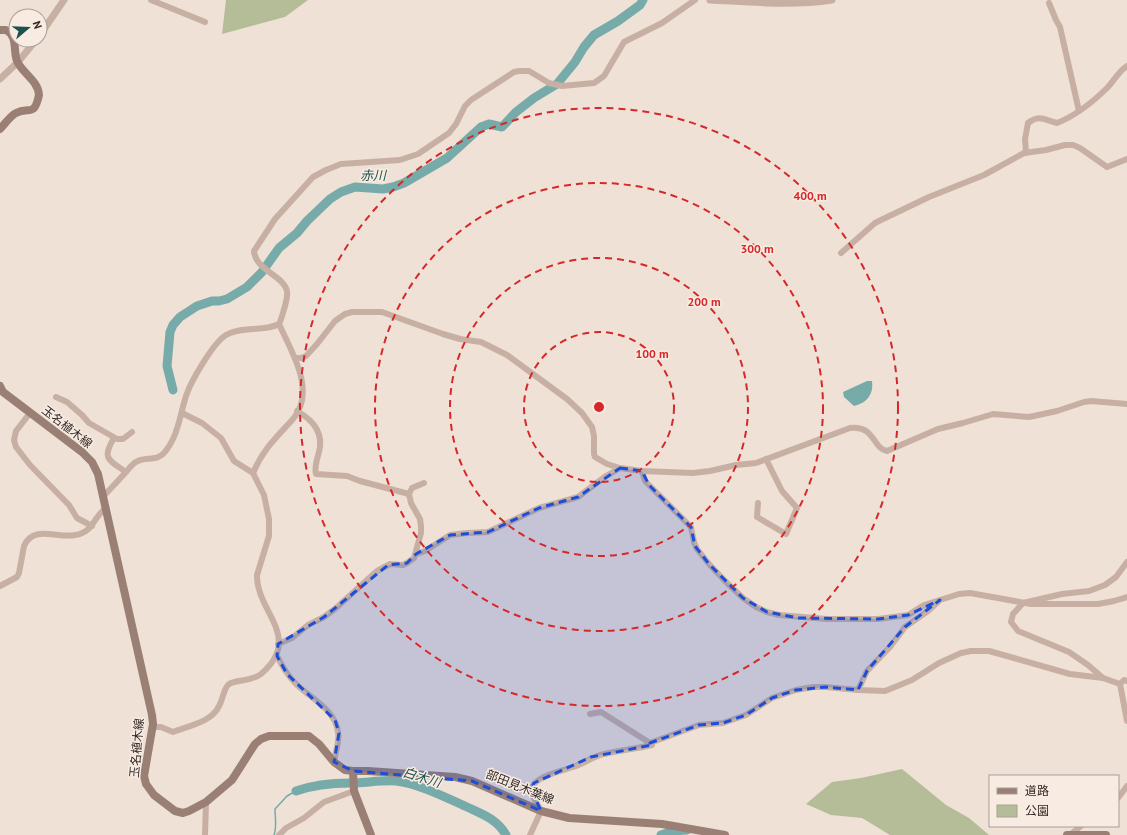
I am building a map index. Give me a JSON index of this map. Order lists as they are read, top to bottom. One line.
{"streets":{"main road":["玉名植木線","部田見木葉線"]},"crossings":[["玉名植木線","部田見木葉線"]],"water":["赤川","白木川"],"legend":["道路","公園"],"north":"right","rings":["400 m","300 m","200 m","100 m"]}
